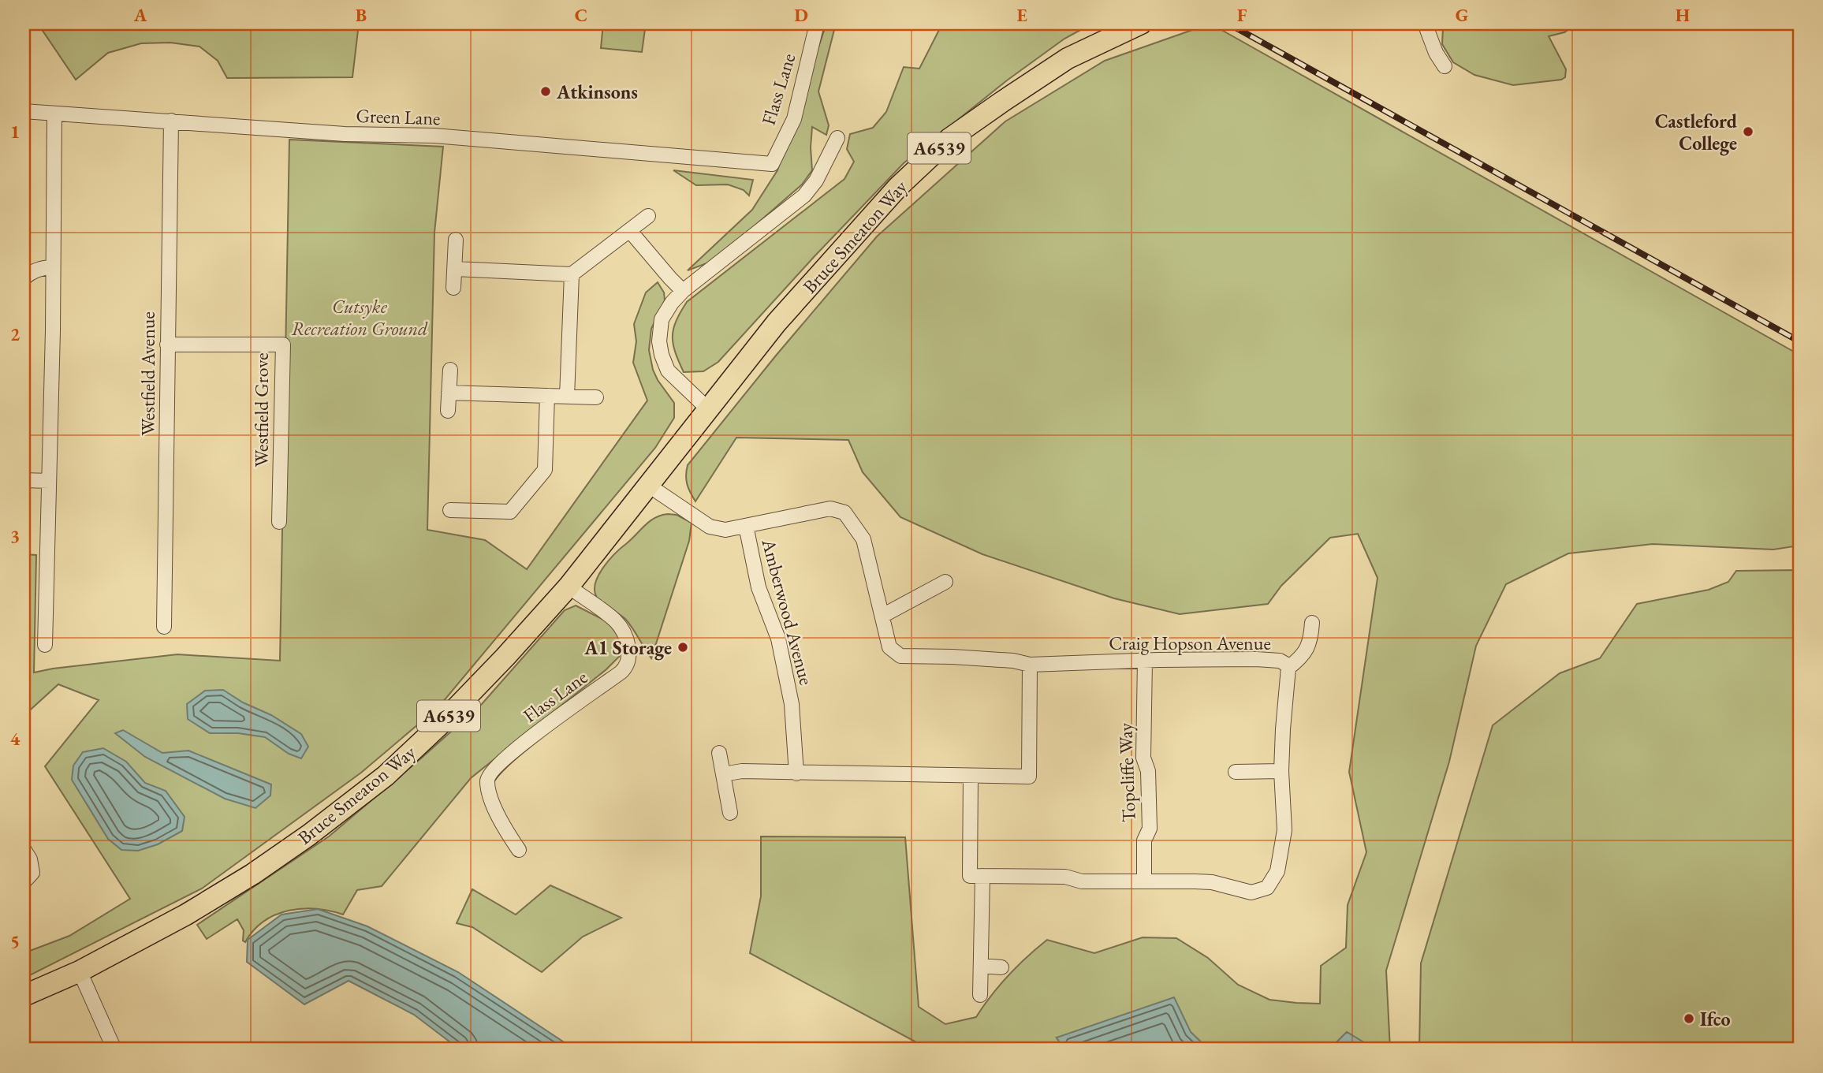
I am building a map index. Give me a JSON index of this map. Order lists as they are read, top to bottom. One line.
{"streets":{"main road":["A6539","Bruce Smeaton Way"],"street":["Flass Lane","Green Lane","Westfield Avenue","Westfield Grove","Amberwood Avenue","Craig Hopson Avenue","Topcliffe Way"]},"crossings":[["Flass Lane","Green Lane"],["Flass Lane","Bruce Smeaton Way"],["Green Lane","Westfield Avenue"],["Bruce Smeaton Way","Craig Hopson Avenue"],["Westfield Avenue","Westfield Grove"],["Amberwood Avenue","Craig Hopson Avenue"],["Craig Hopson Avenue","Topcliffe Way"]],"parks":["Cutsyke Recreation Ground"],"places":["Atkinsons","Castleford College","A1 Storage","Ifco"],"grid":{"columns":["A","B","C","D","E","F","G","H"],"rows":["1","2","3","4","5"]}}
